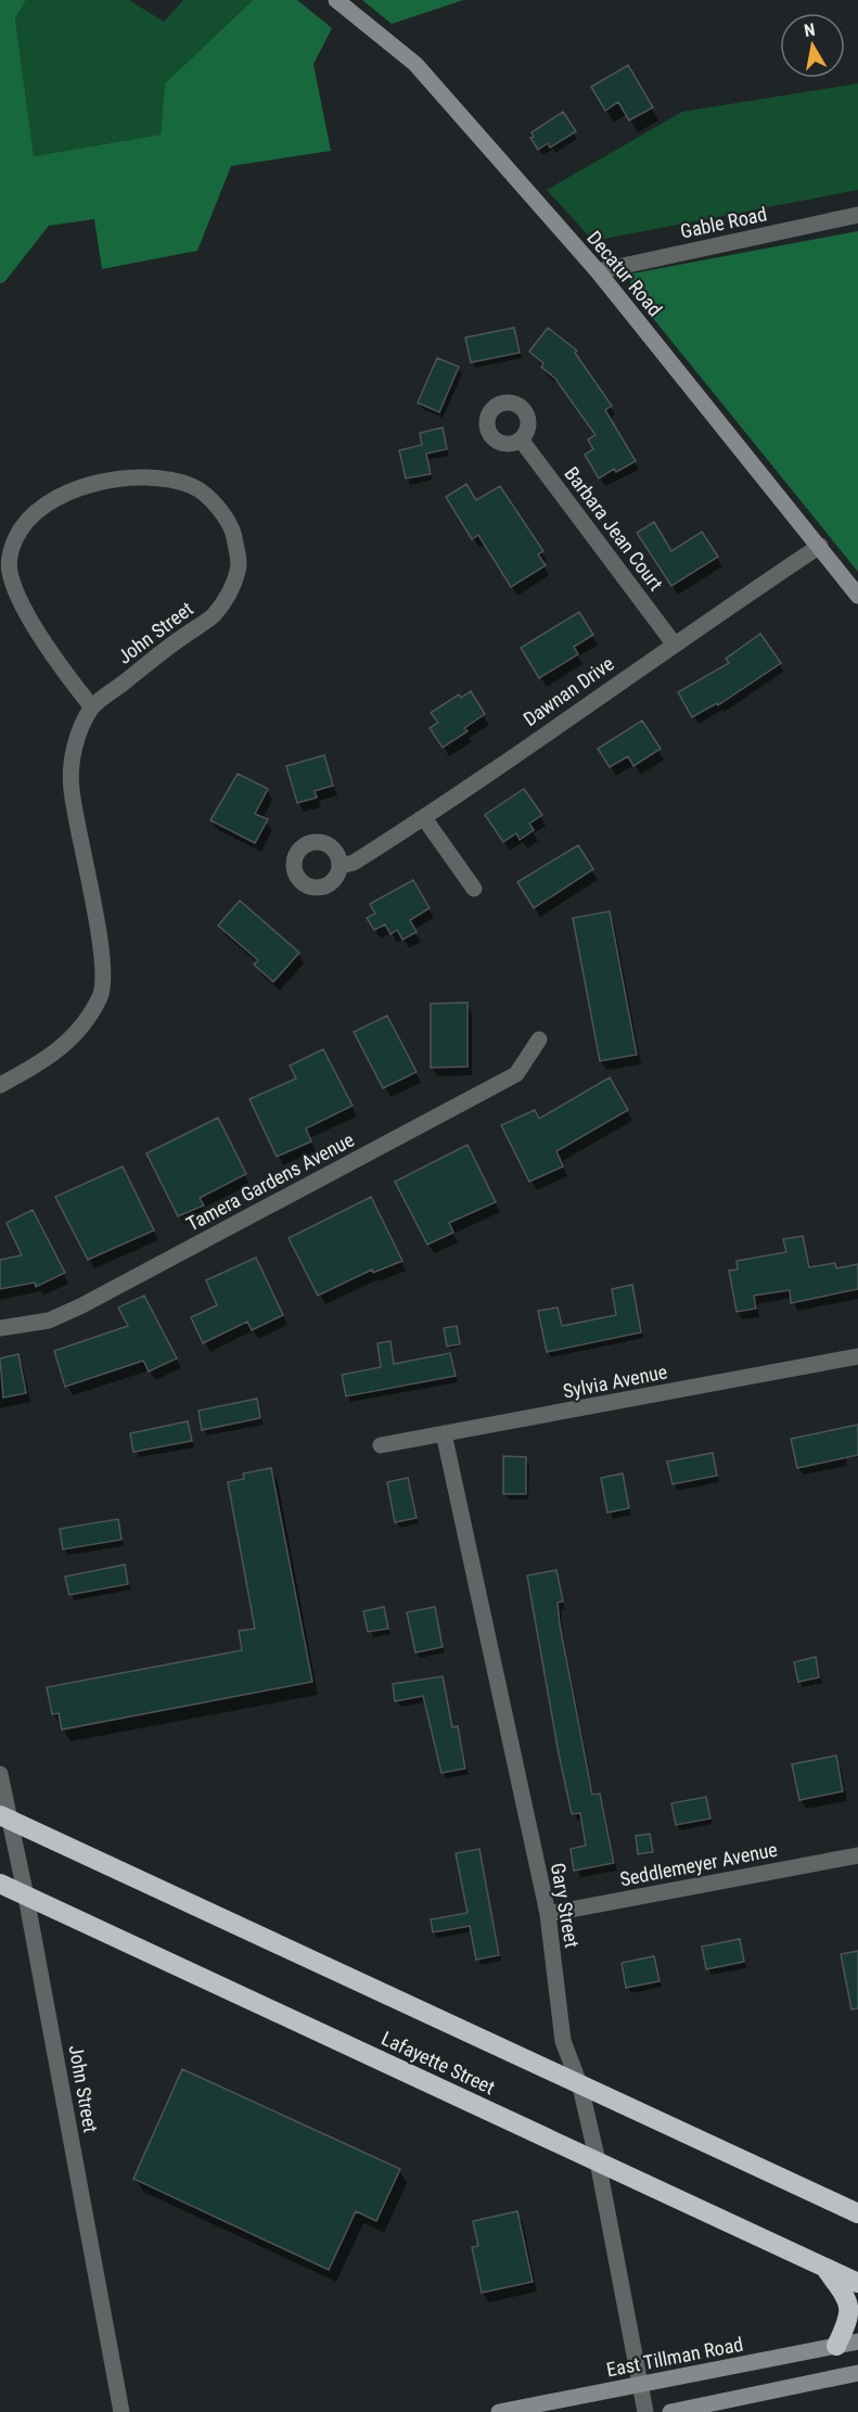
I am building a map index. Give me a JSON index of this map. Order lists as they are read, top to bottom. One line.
{"streets":{"highway":["Lafayette Street"],"street":["Gable Road","Decatur Road","Barbara Jean Court","John Street","Dawnan Drive","Tamera Gardens Avenue","Sylvia Avenue","Seddlemeyer Avenue","Gary Street","East Tillman Road"]},"crossings":[["Gable Road","Decatur Road"],["Decatur Road","Dawnan Drive"],["Barbara Jean Court","Dawnan Drive"],["John Street","Lafayette Street"],["Sylvia Avenue","Gary Street"],["Seddlemeyer Avenue","Gary Street"],["Gary Street","Lafayette Street"],["Gary Street","East Tillman Road"]],"north":"top"}
